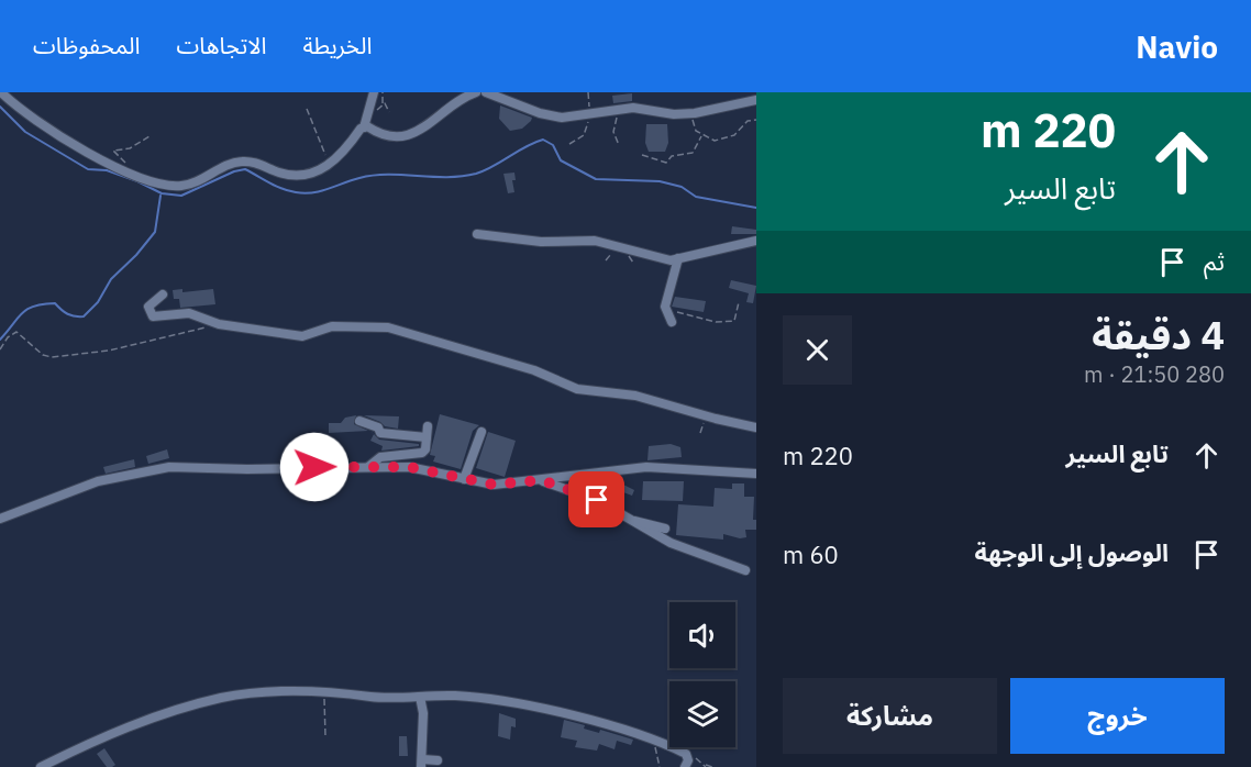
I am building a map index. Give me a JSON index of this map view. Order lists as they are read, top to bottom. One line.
{"page":{"header":"Navio","nav":["الخريطة","الاتجاهات","المحفوظات"],"turn":["220 m","تابع السير"],"then":"ثم","heading":["4 دقيقة","280 m · 21:50"],"list":[{"name":"تابع السير","value":"220 m"},{"name":"الوصول إلى الوجهة","value":"60 m"}],"buttons":["خروج","مشاركة"]}}
